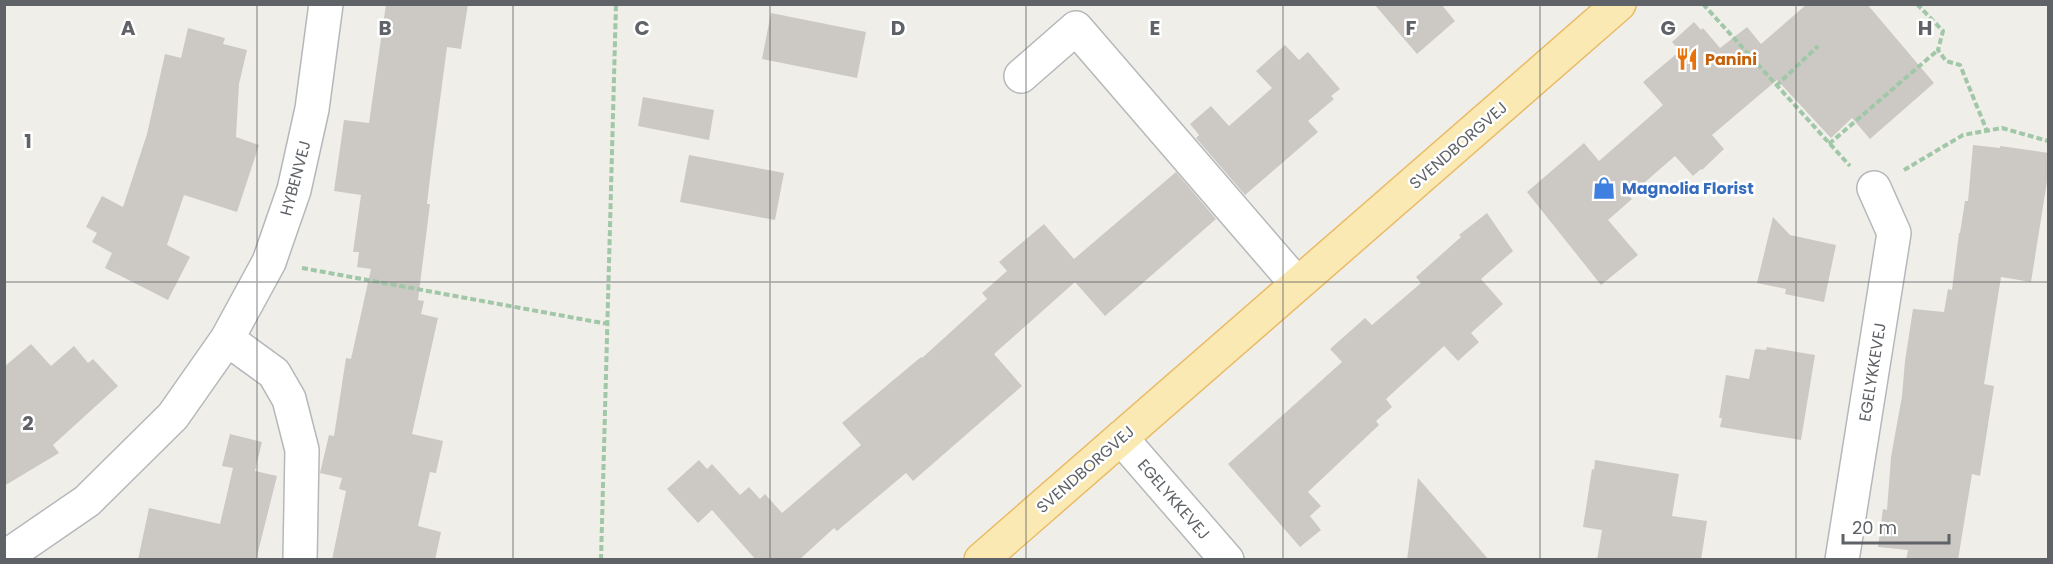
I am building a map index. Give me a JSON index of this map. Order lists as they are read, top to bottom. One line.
{"streets":{"main road":["SVENDBORGVEJ"],"street":["HYBENVEJ","EGELYKKEVEJ"]},"crossings":[["SVENDBORGVEJ","EGELYKKEVEJ"]],"places":{"restaurant":["Panini"],"shop":["Magnolia Florist"]},"scale_bar":"20 m","grid":{"columns":["A","B","C","D","E","F","G","H"],"rows":["1","2"]}}
